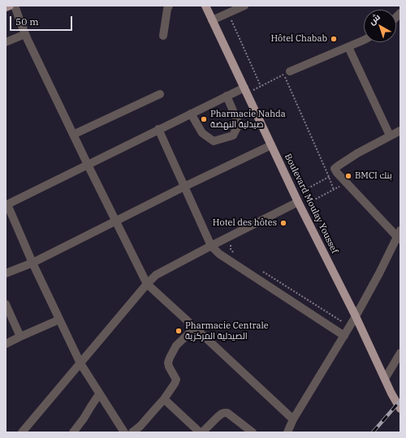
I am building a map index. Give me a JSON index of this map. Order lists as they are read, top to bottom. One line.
{"streets":{"main road":["Boulevard Moulay Youssef"]},"places":["Hôtel Chabab","Pharmacie Nahda صيدلية النهضة","BMCI بنك","Hotel des hôtes","Pharmacie Centrale الصيدلية المركزية"],"scale_bar":"50 m","north":"top left"}
